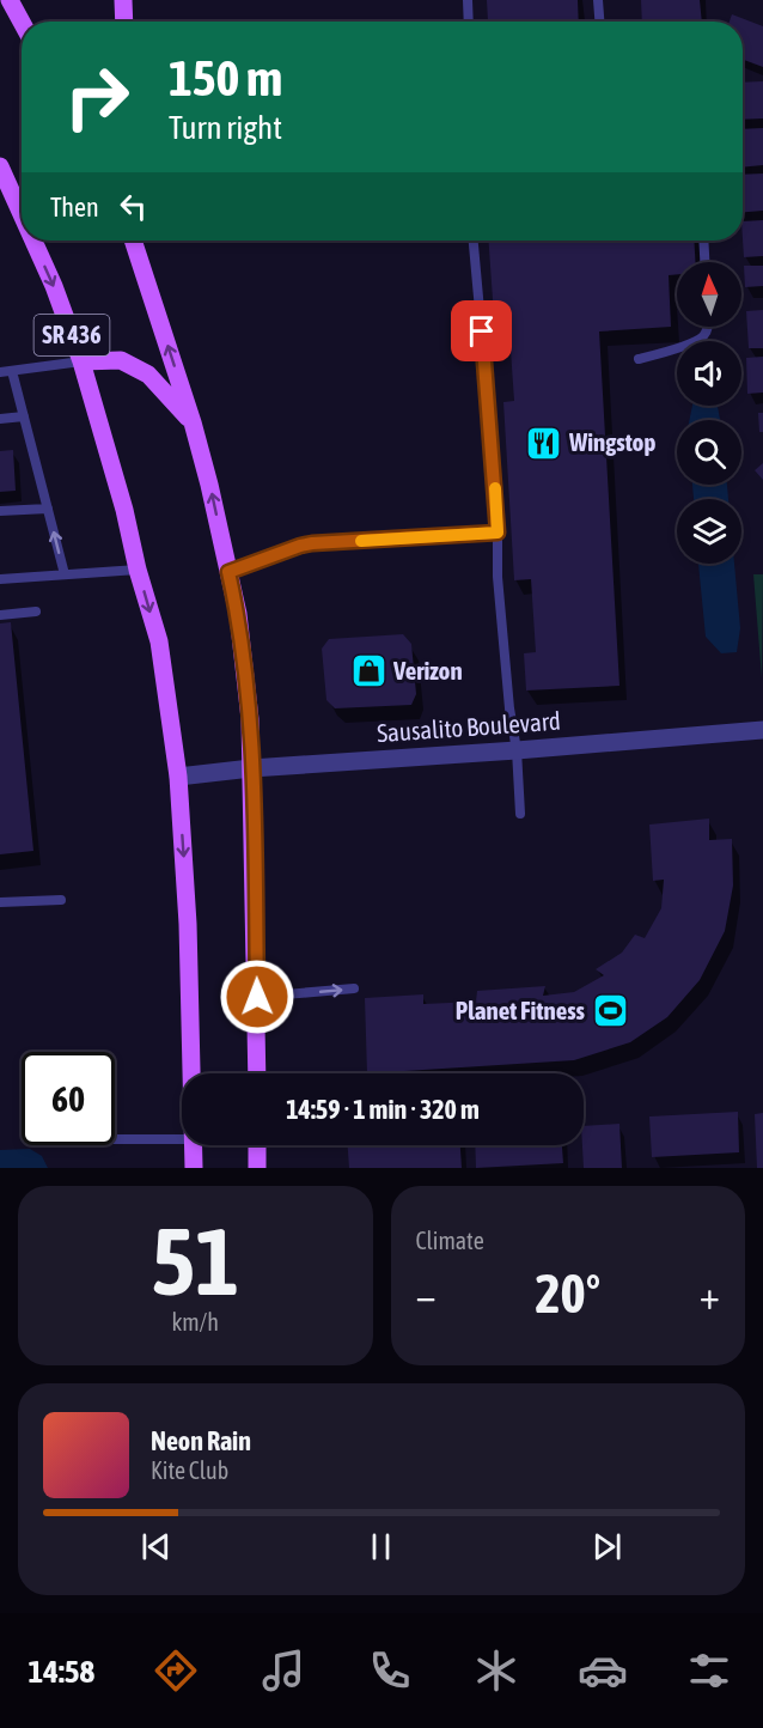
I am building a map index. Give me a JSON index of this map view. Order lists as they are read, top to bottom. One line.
{"streets":{"main road":["SR 436"],"street":["Sausalito Boulevard"]},"crossings":[["SR 436","Sausalito Boulevard"]],"places":{"restaurant":["Wingstop"],"shop":["Verizon"],"sports":["Planet Fitness"]},"north":"top","page":{"turn":["150 m","Turn right"],"then":"Then","limit":"60","trip":"14:59 · 1 min · 320 m","tile":[["51","km/h"],"Climate"],"heat":["−","20°","+"],"song":["Neon Rain","Kite Club"],"tabs":"14:58"}}
